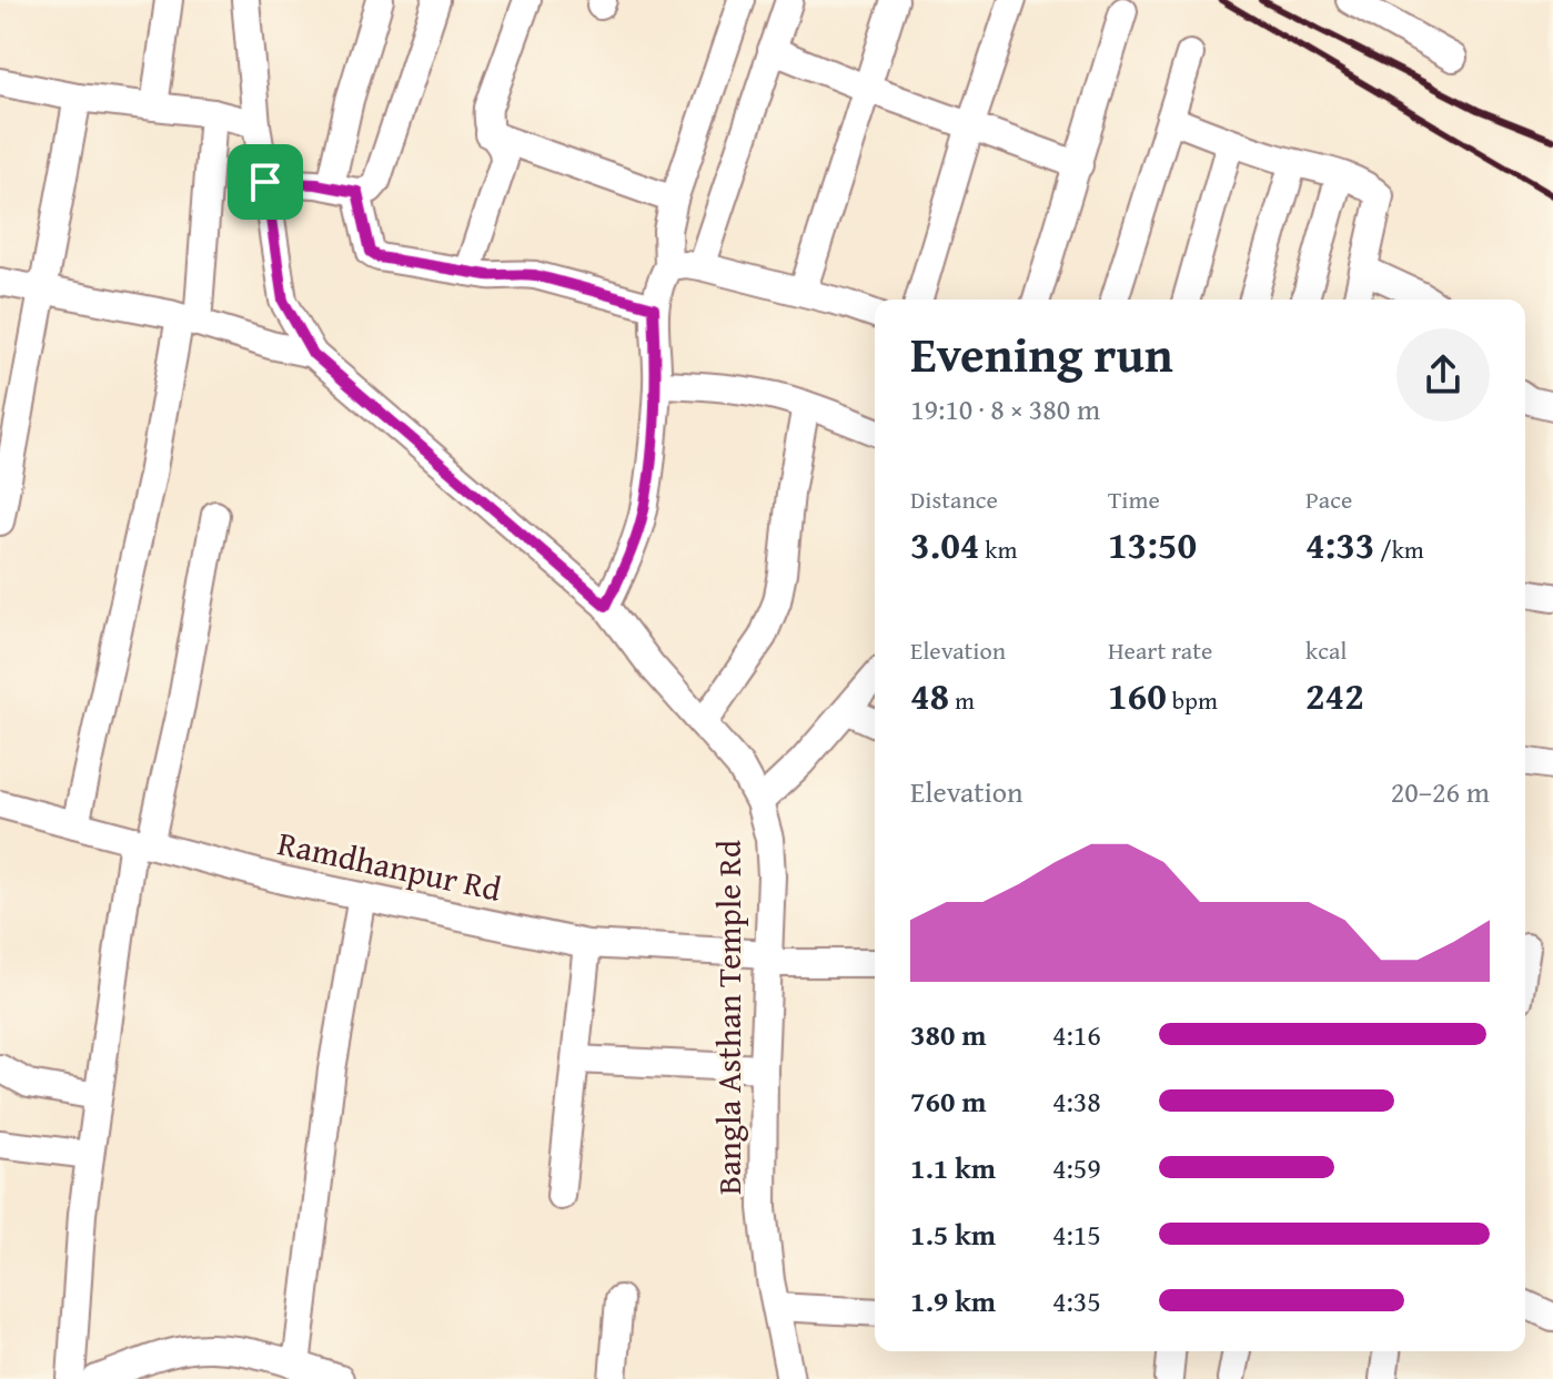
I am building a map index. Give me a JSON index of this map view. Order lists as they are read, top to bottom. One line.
{"streets":{"street":["Ramdhanpur Rd","Bangla Asthan Temple Rd"]},"crossings":[["Ramdhanpur Rd","Bangla Asthan Temple Rd"]],"page":{"heading":["Evening run","19:10 · 8 × 380 m"],"stats":[["Distance","3.04 km"],["Time","13:50"],["Pace","4:33 /km"],["Elevation","48 m"],["Heart rate","160 bpm"],["kcal","242"]],"chart":["Elevation","20–26 m"],"list":[{"name":"380 m","note":"4:16"},{"name":"760 m","note":"4:38"},{"name":"1.1 km","note":"4:59"},{"name":"1.5 km","note":"4:15"},{"name":"1.9 km","note":"4:35"}]}}
